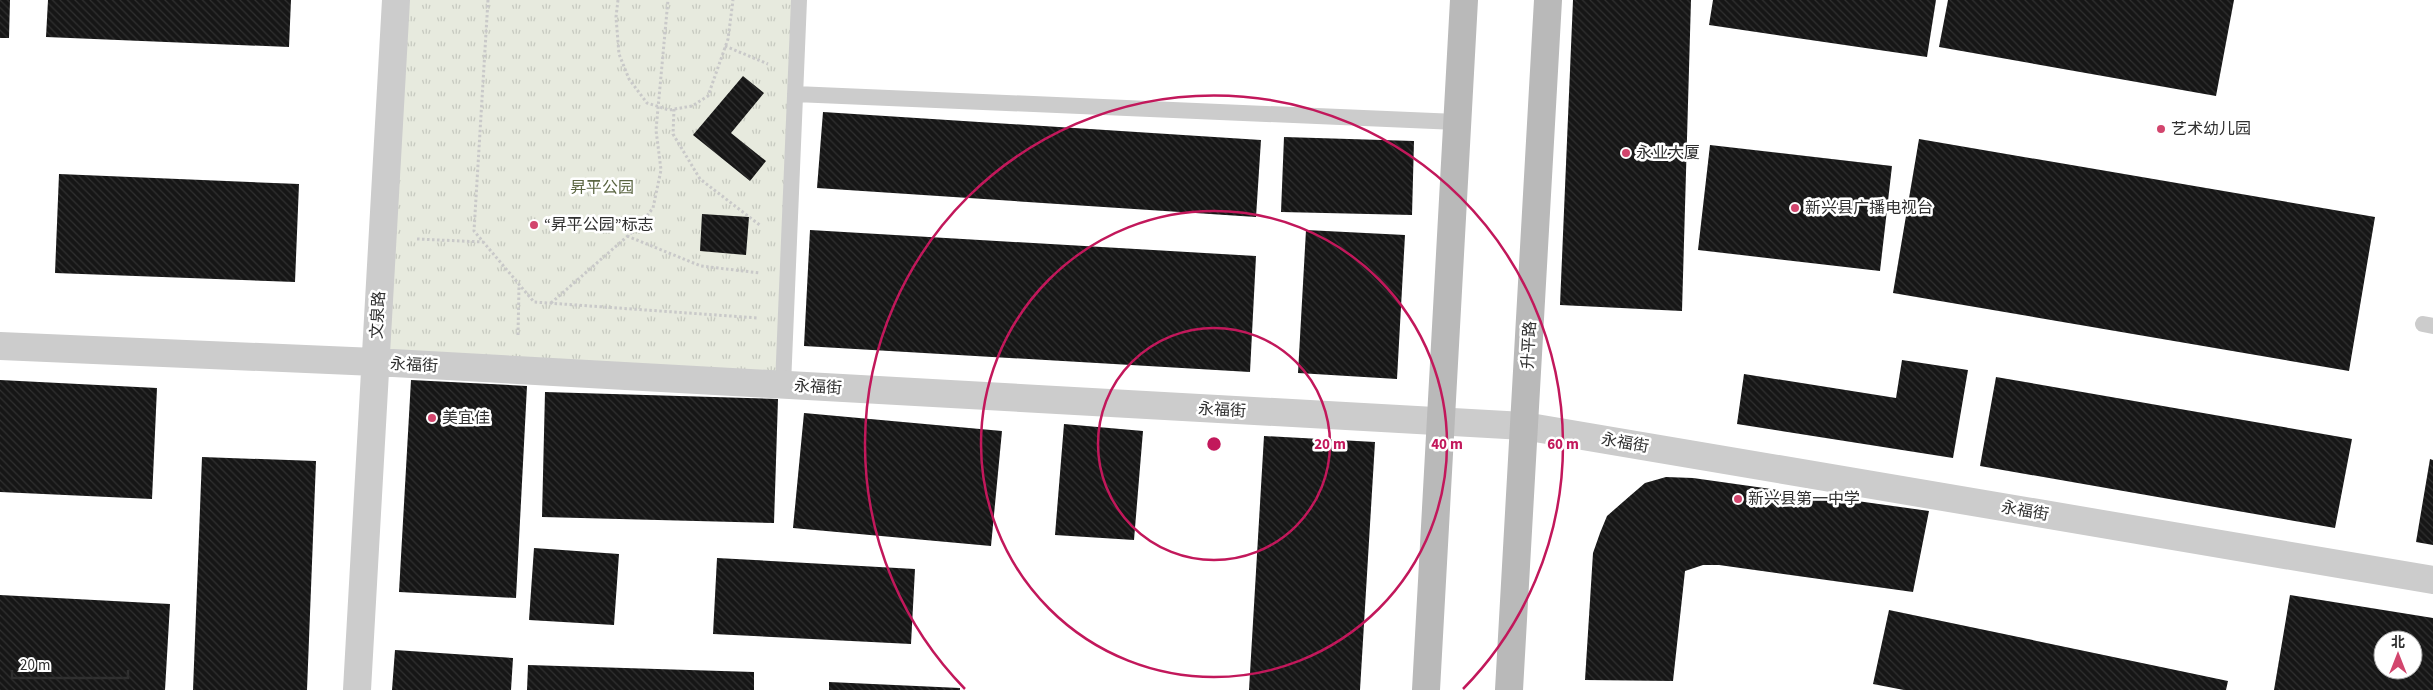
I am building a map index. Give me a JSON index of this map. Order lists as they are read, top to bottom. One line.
{"streets":{"street":["文泉路","升平路","永福街"]},"crossings":[["文泉路","永福街"],["升平路","永福街"]],"parks":["昇平公园"],"places":["艺术幼儿园","永业大厦","新兴县广播电视台","“昇平公园”标志","美宜佳","新兴县第一中学"],"scale_bar":"20 m","north":"top","rings":["20 m","40 m","60 m"]}
